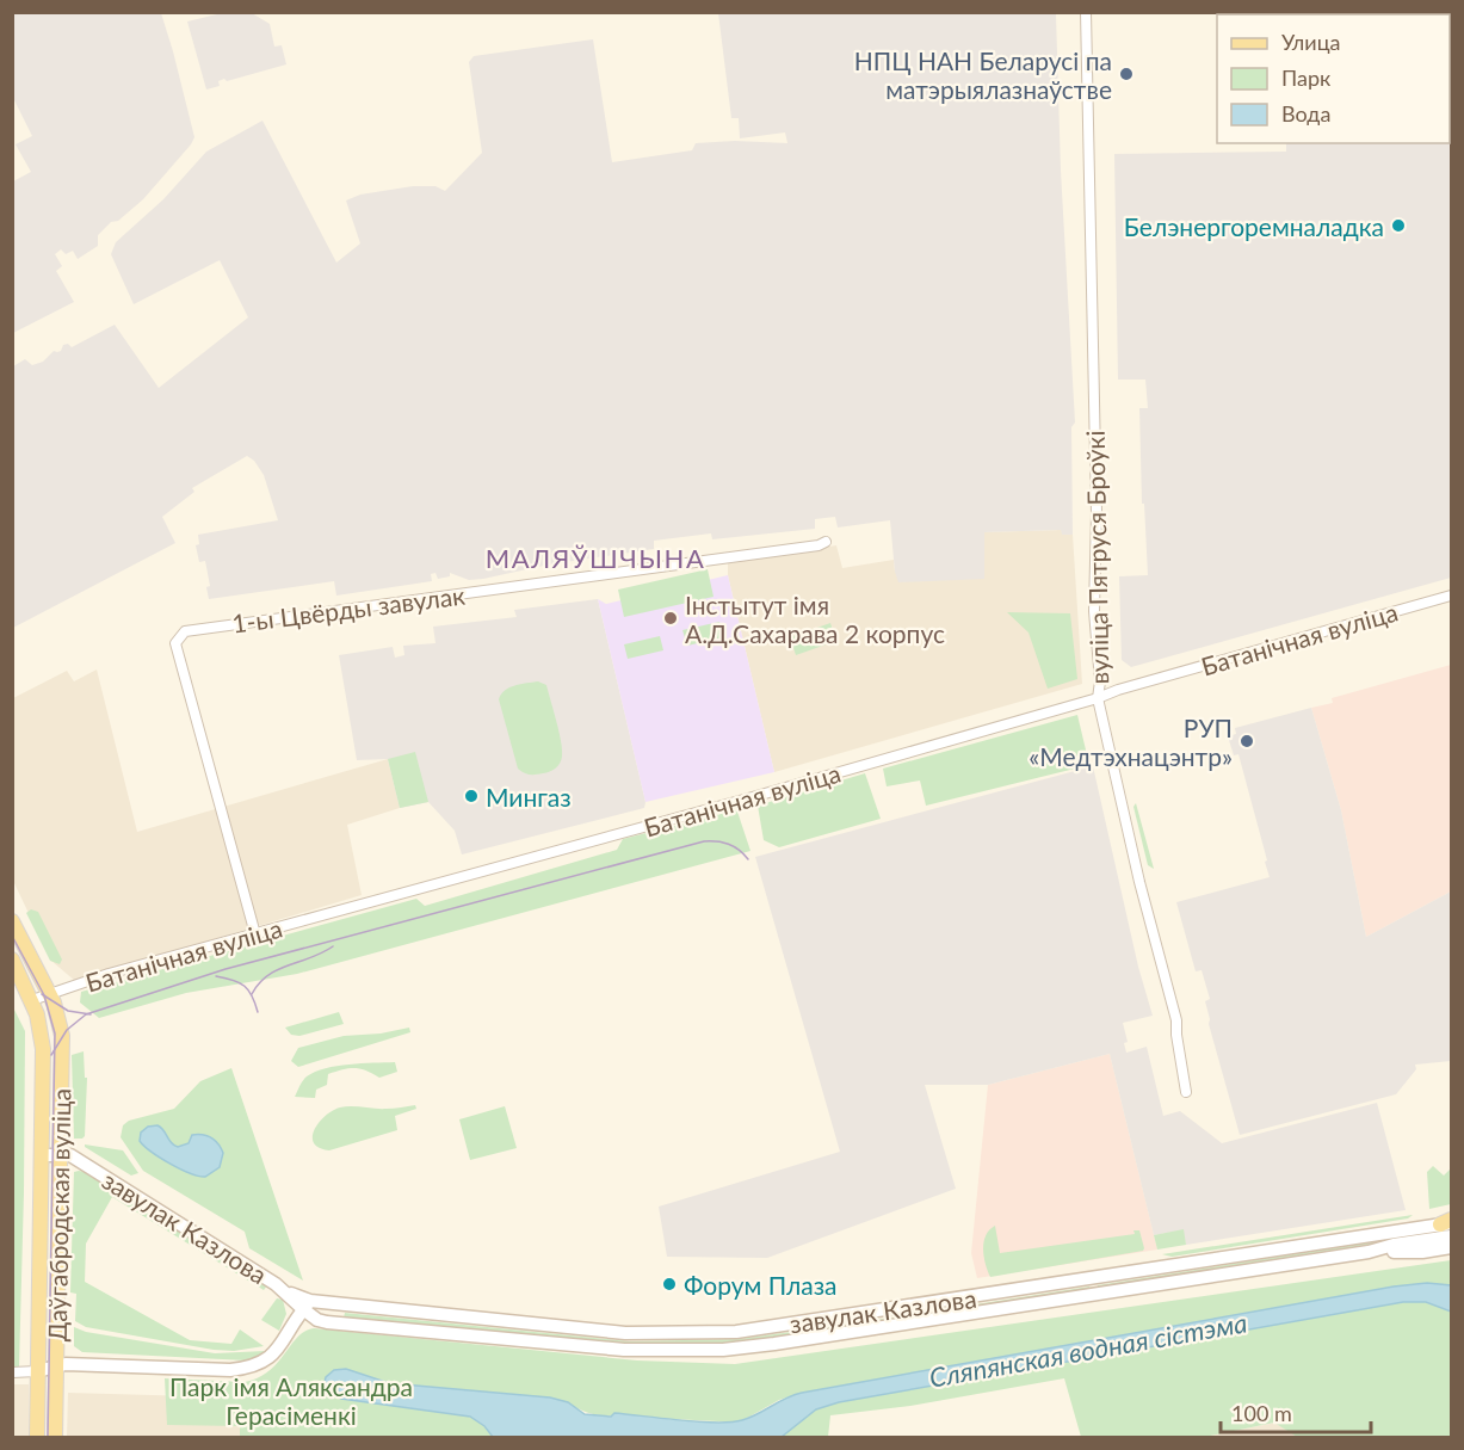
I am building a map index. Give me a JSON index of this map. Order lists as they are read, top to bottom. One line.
{"streets":{"main road":["Даўгабродская вуліца","завулак Казлова"],"street":["вуліца Пятруся Броўкі","1-ы Цвёрды завулак","Батанічная вуліца"]},"crossings":[["вуліца Пятруся Броўкі","Батанічная вуліца"],["1-ы Цвёрды завулак","Батанічная вуліца"],["Батанічная вуліца","Даўгабродская вуліца"],["Даўгабродская вуліца","завулак Казлова"]],"districts":["МАЛЯЎШЧЫНА"],"water":["Сляпянская водная сістэма"],"parks":["Парк імя Аляксандра Герасіменкі"],"places":["НПЦ НАН Беларусі па матэрыялазнаўстве","Белэнергоремналадка","Інстытут імя А.Д.Сахарава 2 корпус","РУП «Медтэхнацэнтр»","Мингаз","Форум Плаза"],"legend":["Улица","Парк","Вода"],"scale_bar":"100 m"}
